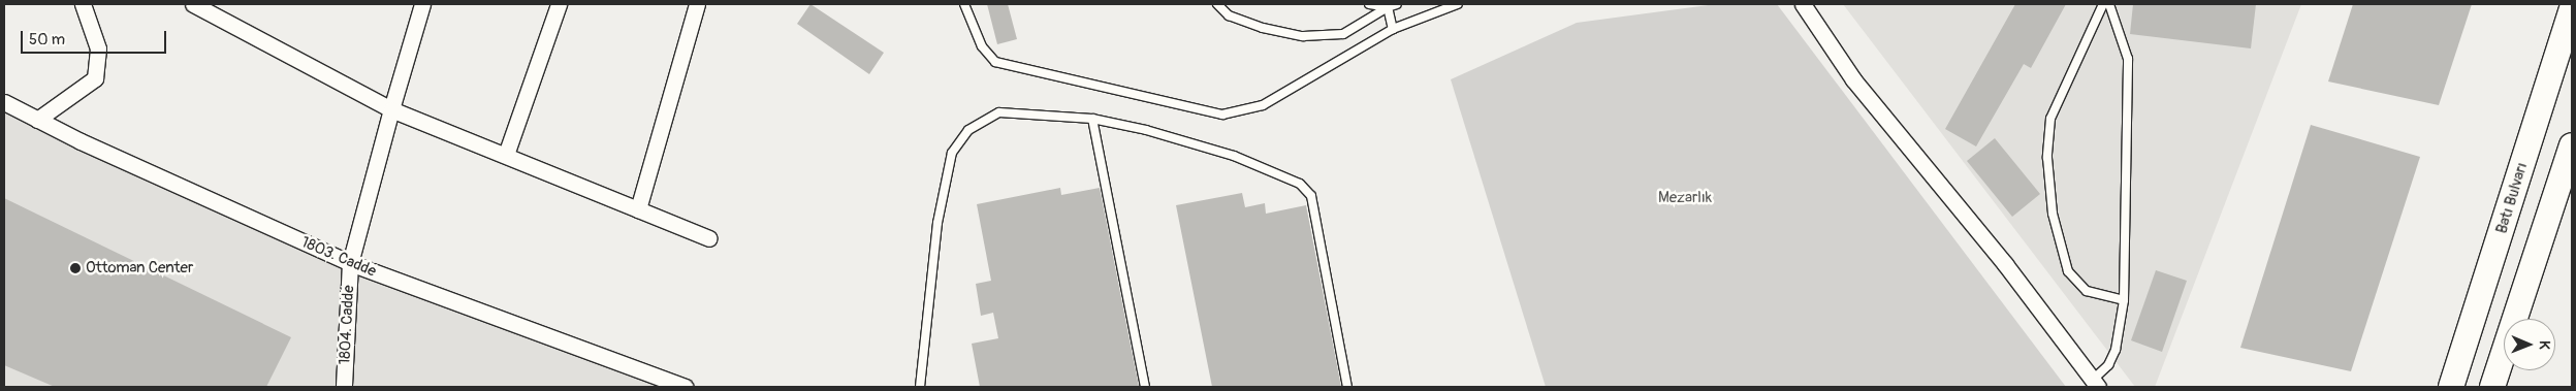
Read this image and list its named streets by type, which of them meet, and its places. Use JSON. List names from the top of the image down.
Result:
{
  "streets": {
    "main road": ["Batı Bulvarı"],
    "street": ["1803. Cadde", "1804. Cadde"]
  },
  "crossings": [
    ["1803. Cadde", "1804. Cadde"]
  ],
  "parks": ["Mezarlık"],
  "places": ["Ottoman Center"],
  "scale_bar": "50 m",
  "north": "right"
}
